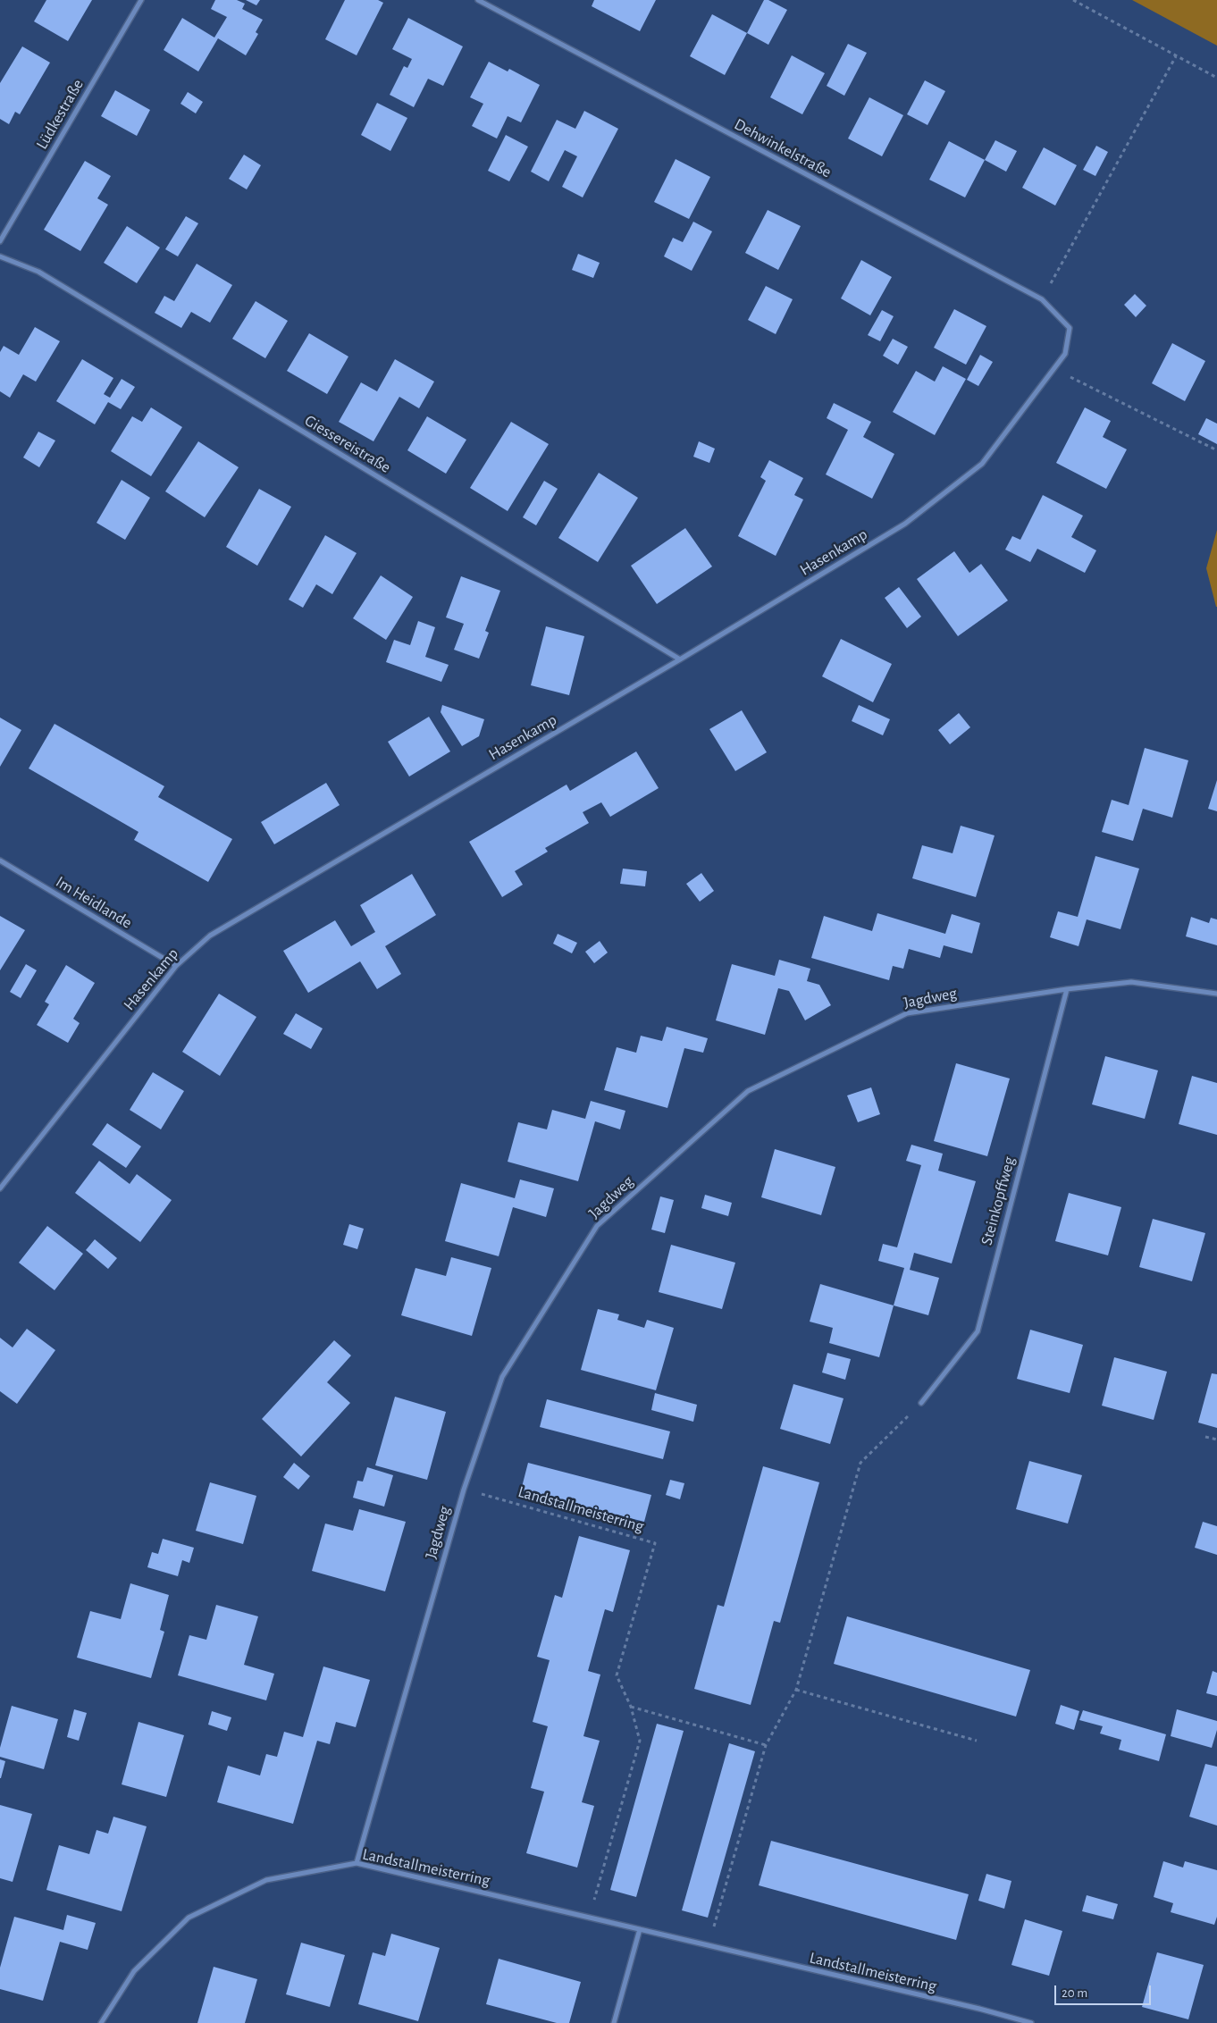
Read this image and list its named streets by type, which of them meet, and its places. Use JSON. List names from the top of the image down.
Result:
{
  "streets": {
    "street": [
      "Lüdkestraße",
      "Dehwinkelstraße",
      "Giessereistraße",
      "Hasenkamp",
      "Im Heidlande",
      "Jagdweg",
      "Steinkopffweg",
      "Landstallmeisterring"
    ]
  },
  "crossings": [
    ["Dehwinkelstraße", "Hasenkamp"],
    ["Giessereistraße", "Hasenkamp"],
    ["Hasenkamp", "Im Heidlande"],
    ["Jagdweg", "Steinkopffweg"],
    ["Jagdweg", "Landstallmeisterring"]
  ],
  "scale_bar": "20 m"
}
